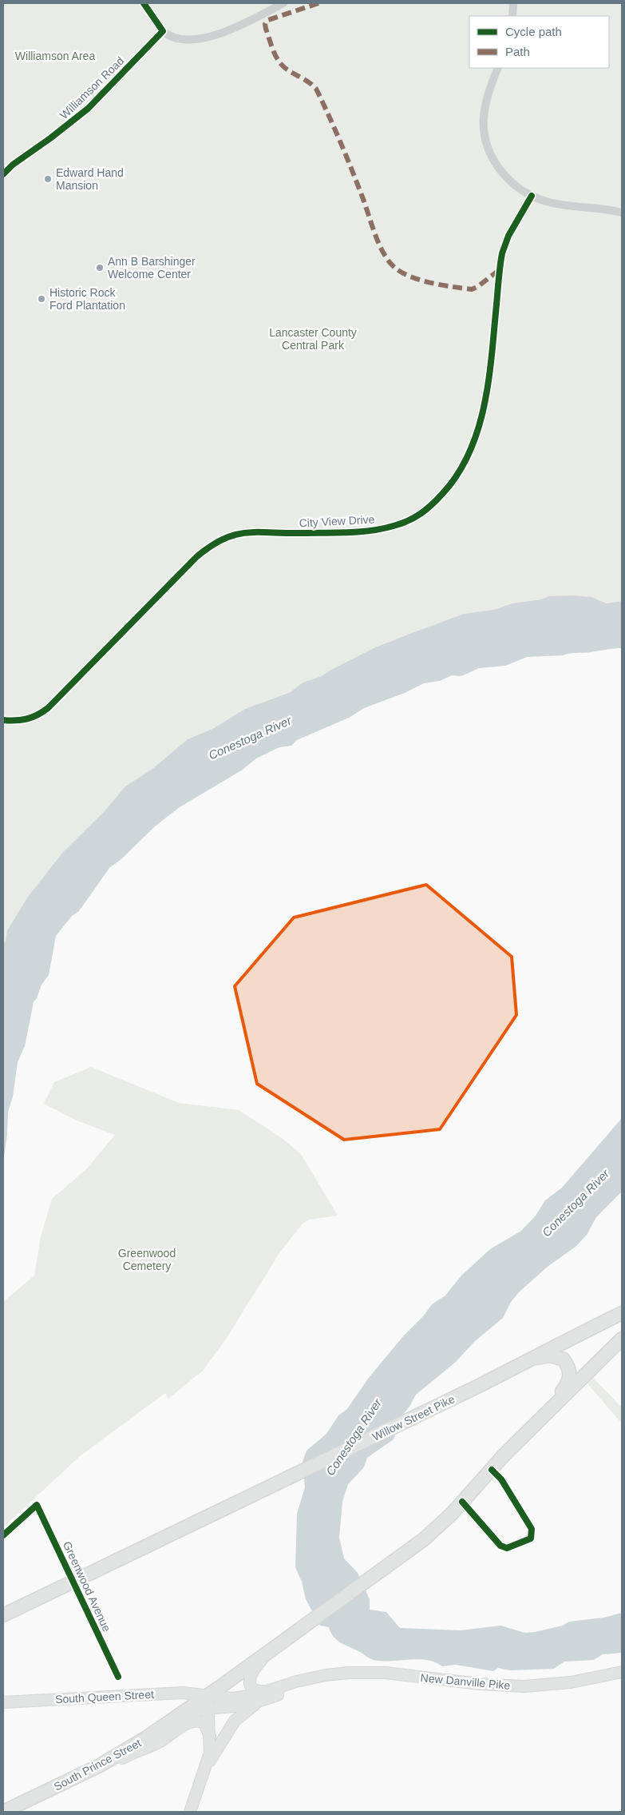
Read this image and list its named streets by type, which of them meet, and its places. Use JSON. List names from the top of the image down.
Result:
{
  "streets": {
    "highway": ["Willow Street Pike", "South Prince Street"],
    "main road": ["New Danville Pike", "South Queen Street"],
    "street": ["Williamson Road", "City View Drive", "Greenwood Avenue"]
  },
  "crossings": [
    ["Willow Street Pike", "Greenwood Avenue"],
    ["New Danville Pike", "South Queen Street"],
    ["New Danville Pike", "South Prince Street"],
    ["South Queen Street", "South Prince Street"]
  ],
  "water": ["Conestoga River"],
  "parks": ["Williamson Area", "Lancaster County Central Park", "Greenwood Cemetery"],
  "places": ["Edward Hand Mansion", "Ann B Barshinger Welcome Center", "Historic Rock Ford Plantation"],
  "legend": ["Cycle path", "Path"]
}
